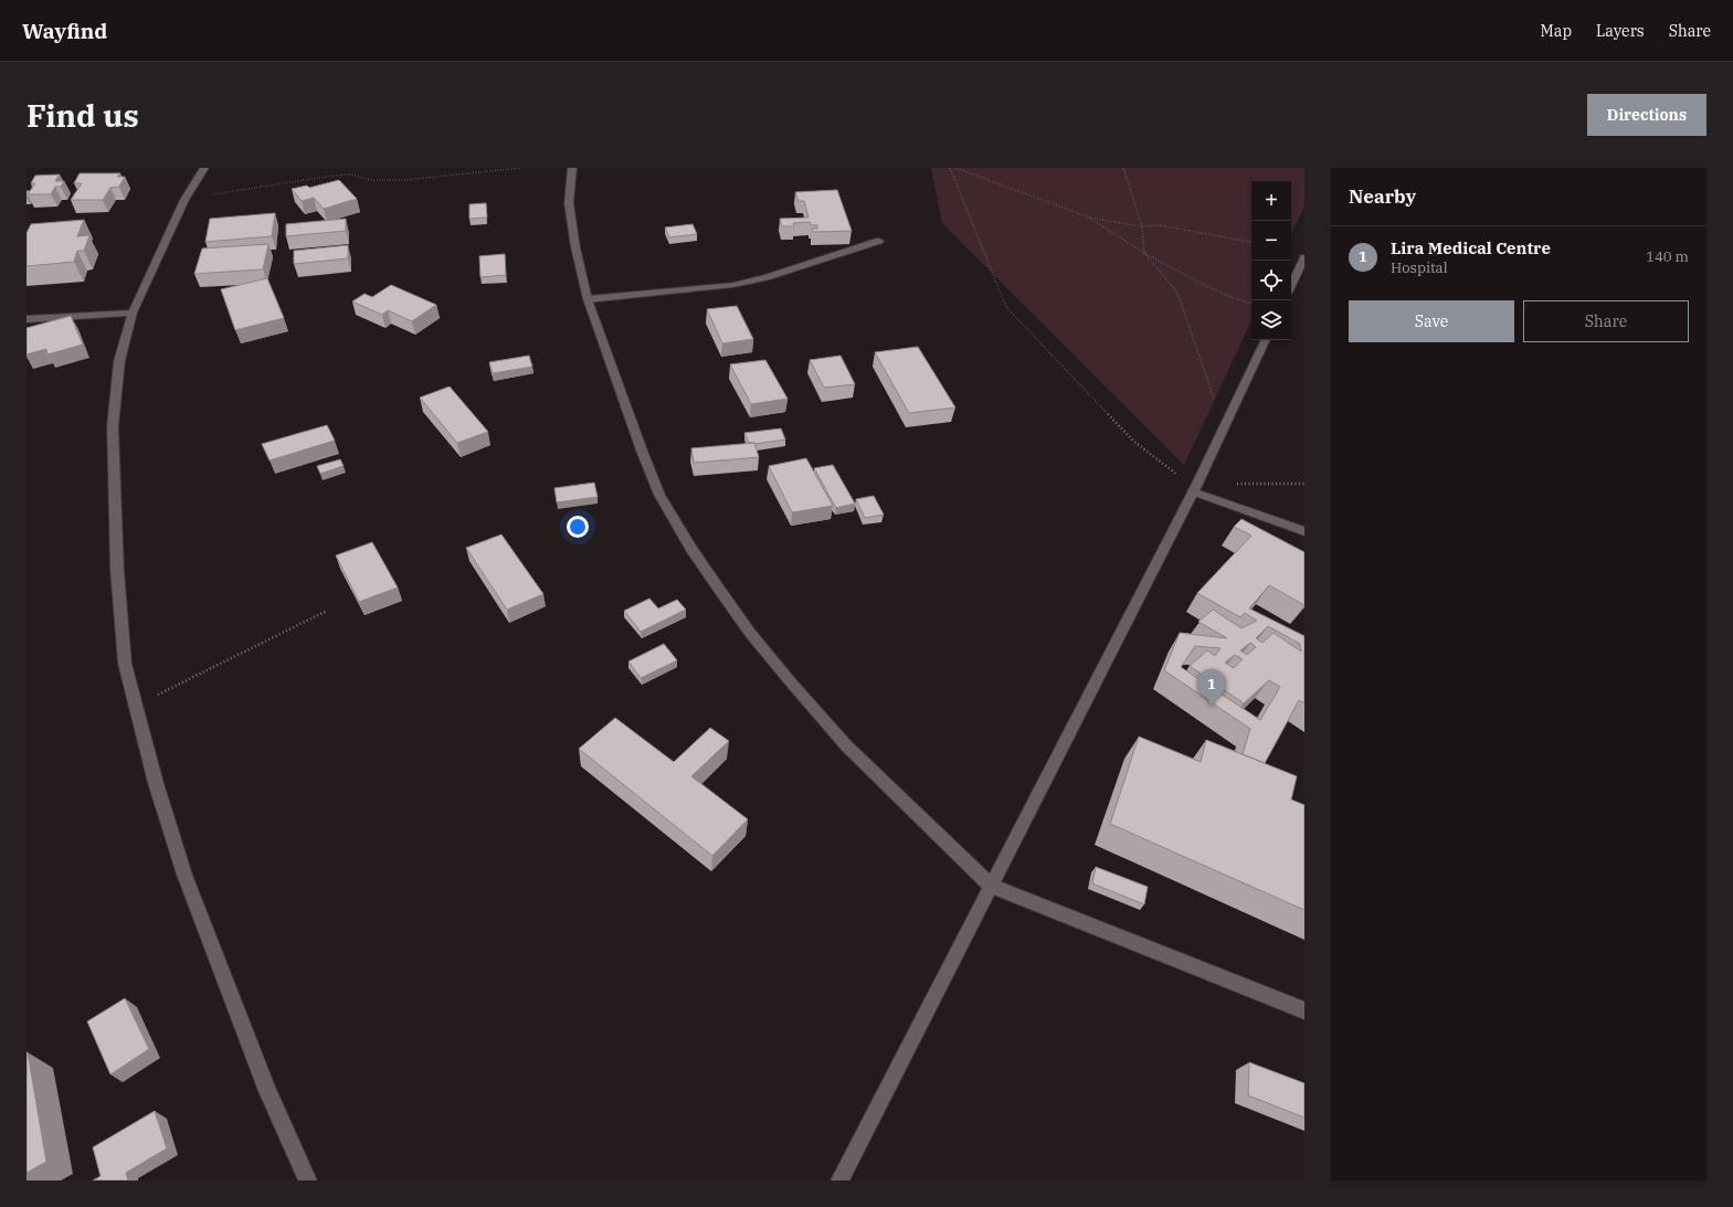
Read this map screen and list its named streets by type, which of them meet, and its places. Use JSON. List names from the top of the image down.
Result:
{
  "page": {
    "header": "Wayfind",
    "nav": ["Map", "Layers", "Share"],
    "buttons": [
      "Directions",
      ["Save", "Share"]
    ],
    "title": "Find us",
    "heading": "Nearby",
    "map_buttons": ["+", "−"],
    "list": [
      {
        "mark": "1",
        "name": "Lira Medical Centre",
        "note": "Hospital",
        "value": "140 m"
      }
    ],
    "pins": "1"
  }
}
